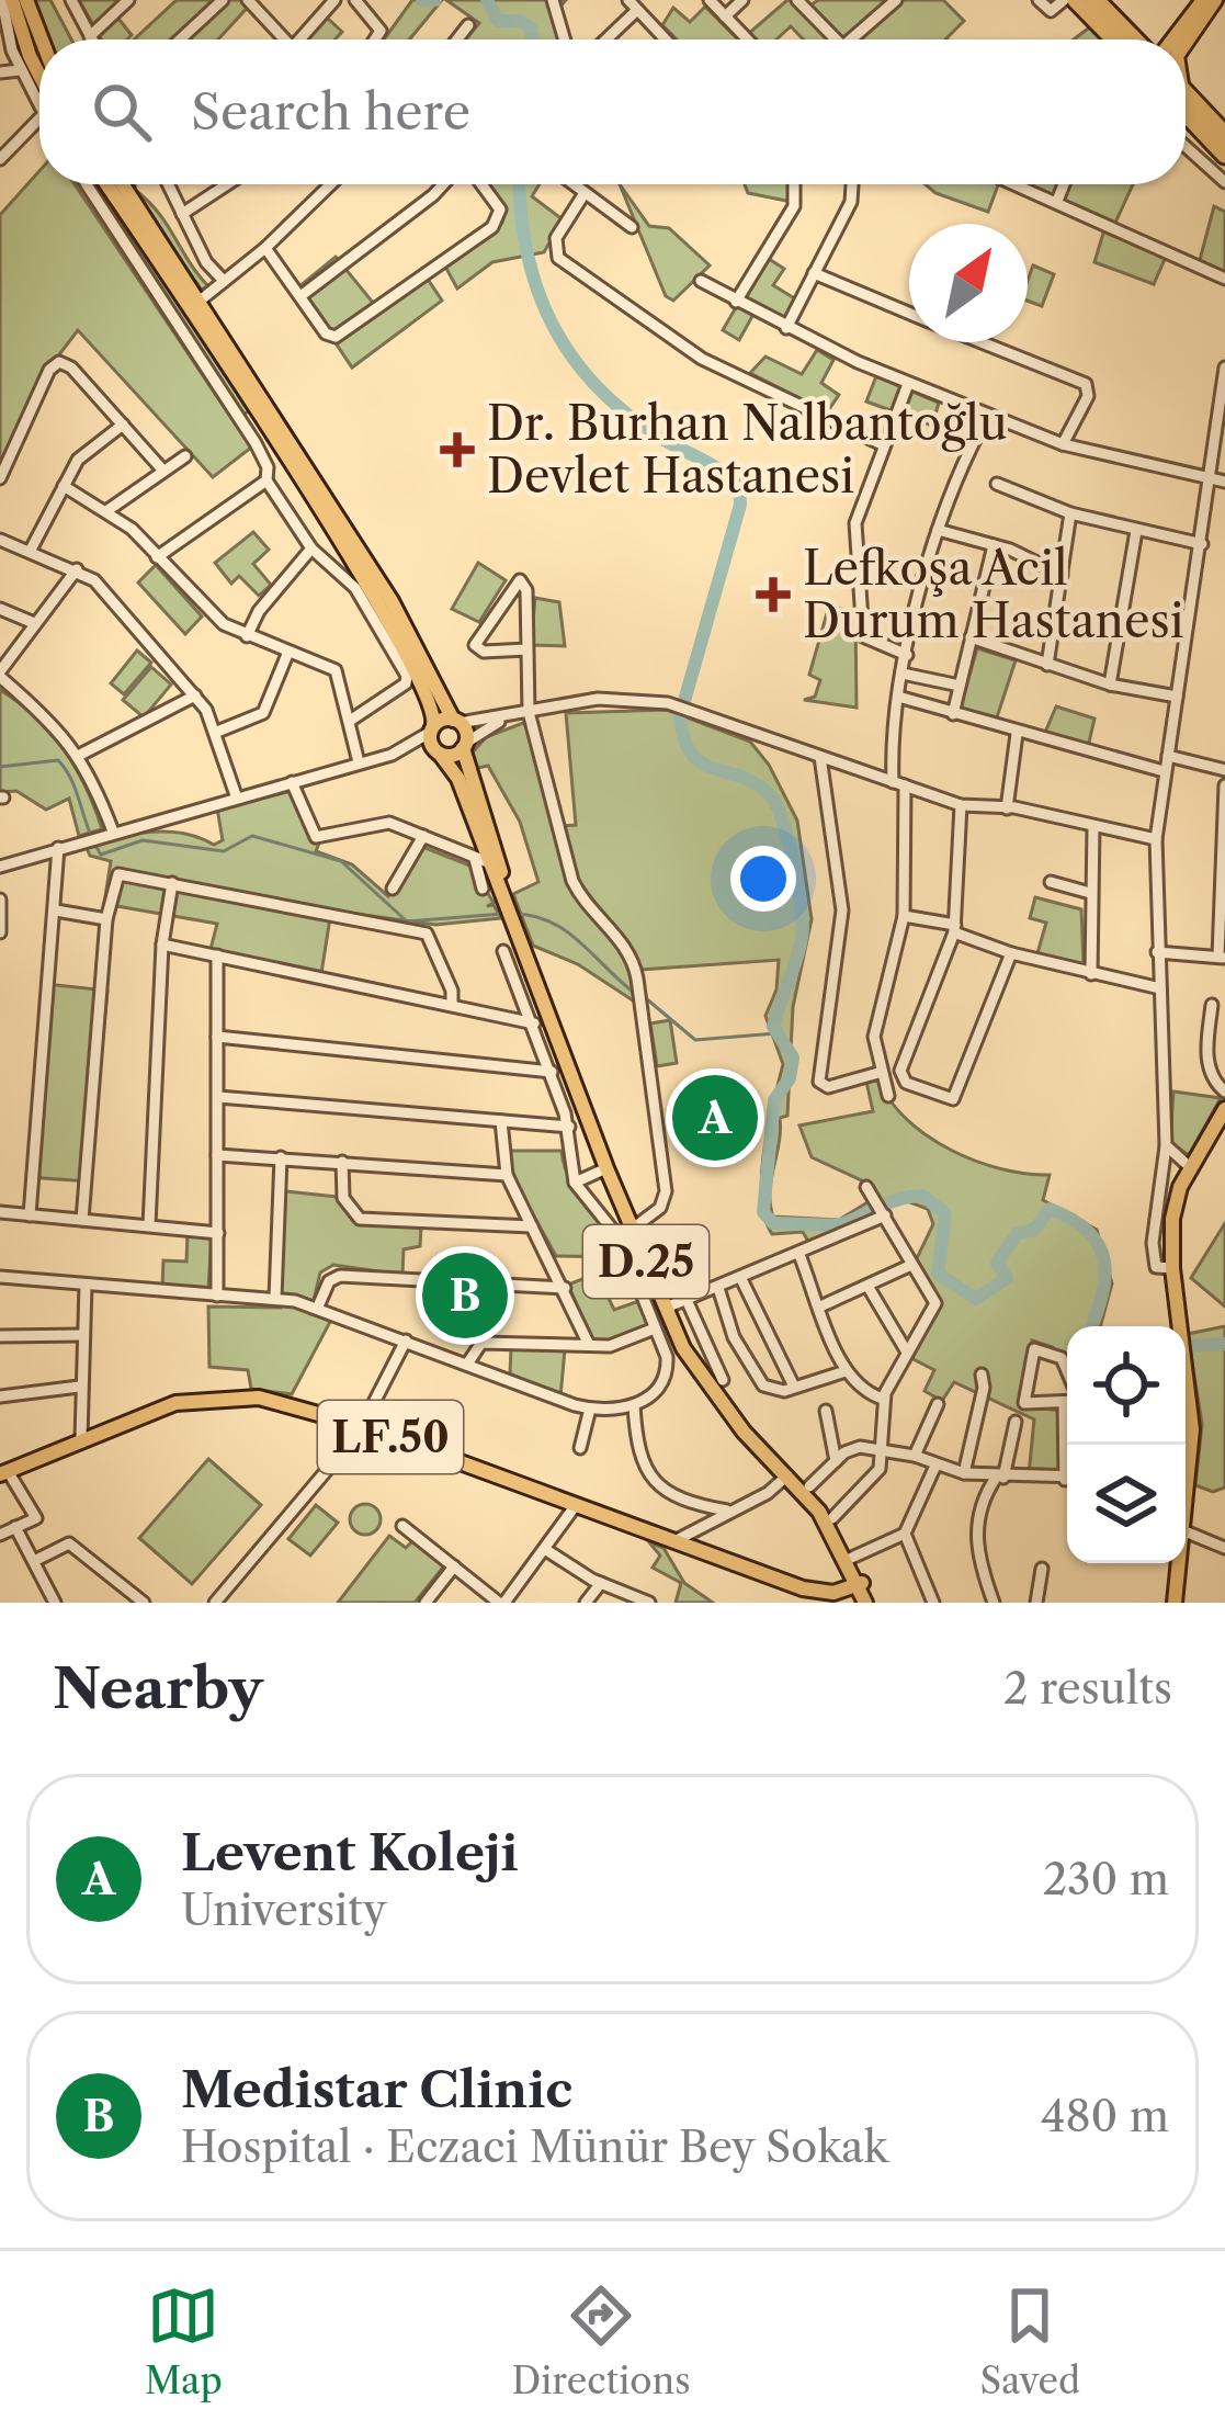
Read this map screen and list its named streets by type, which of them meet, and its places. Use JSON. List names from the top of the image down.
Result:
{
  "streets": {
    "main road": ["D.25", "LF.50"]
  },
  "crossings": [
    ["D.25", "LF.50"]
  ],
  "places": {
    "health": ["Dr. Burhan Nalbantoğlu Devlet Hastanesi", "Lefkoşa Acil Durum Hastanesi"]
  },
  "north": "top right",
  "page": {
    "search": "Search here",
    "pins": ["A", "B"],
    "heading": ["Nearby", "2 results"],
    "list": [
      {
        "mark": "A",
        "name": "Levent Koleji",
        "note": "University",
        "value": "230 m"
      },
      {
        "mark": "B",
        "name": "Medistar Clinic",
        "note": "Hospital · Eczaci Münür Bey Sokak",
        "value": "480 m"
      }
    ],
    "nav": ["Map", "Directions", "Saved"]
  }
}
